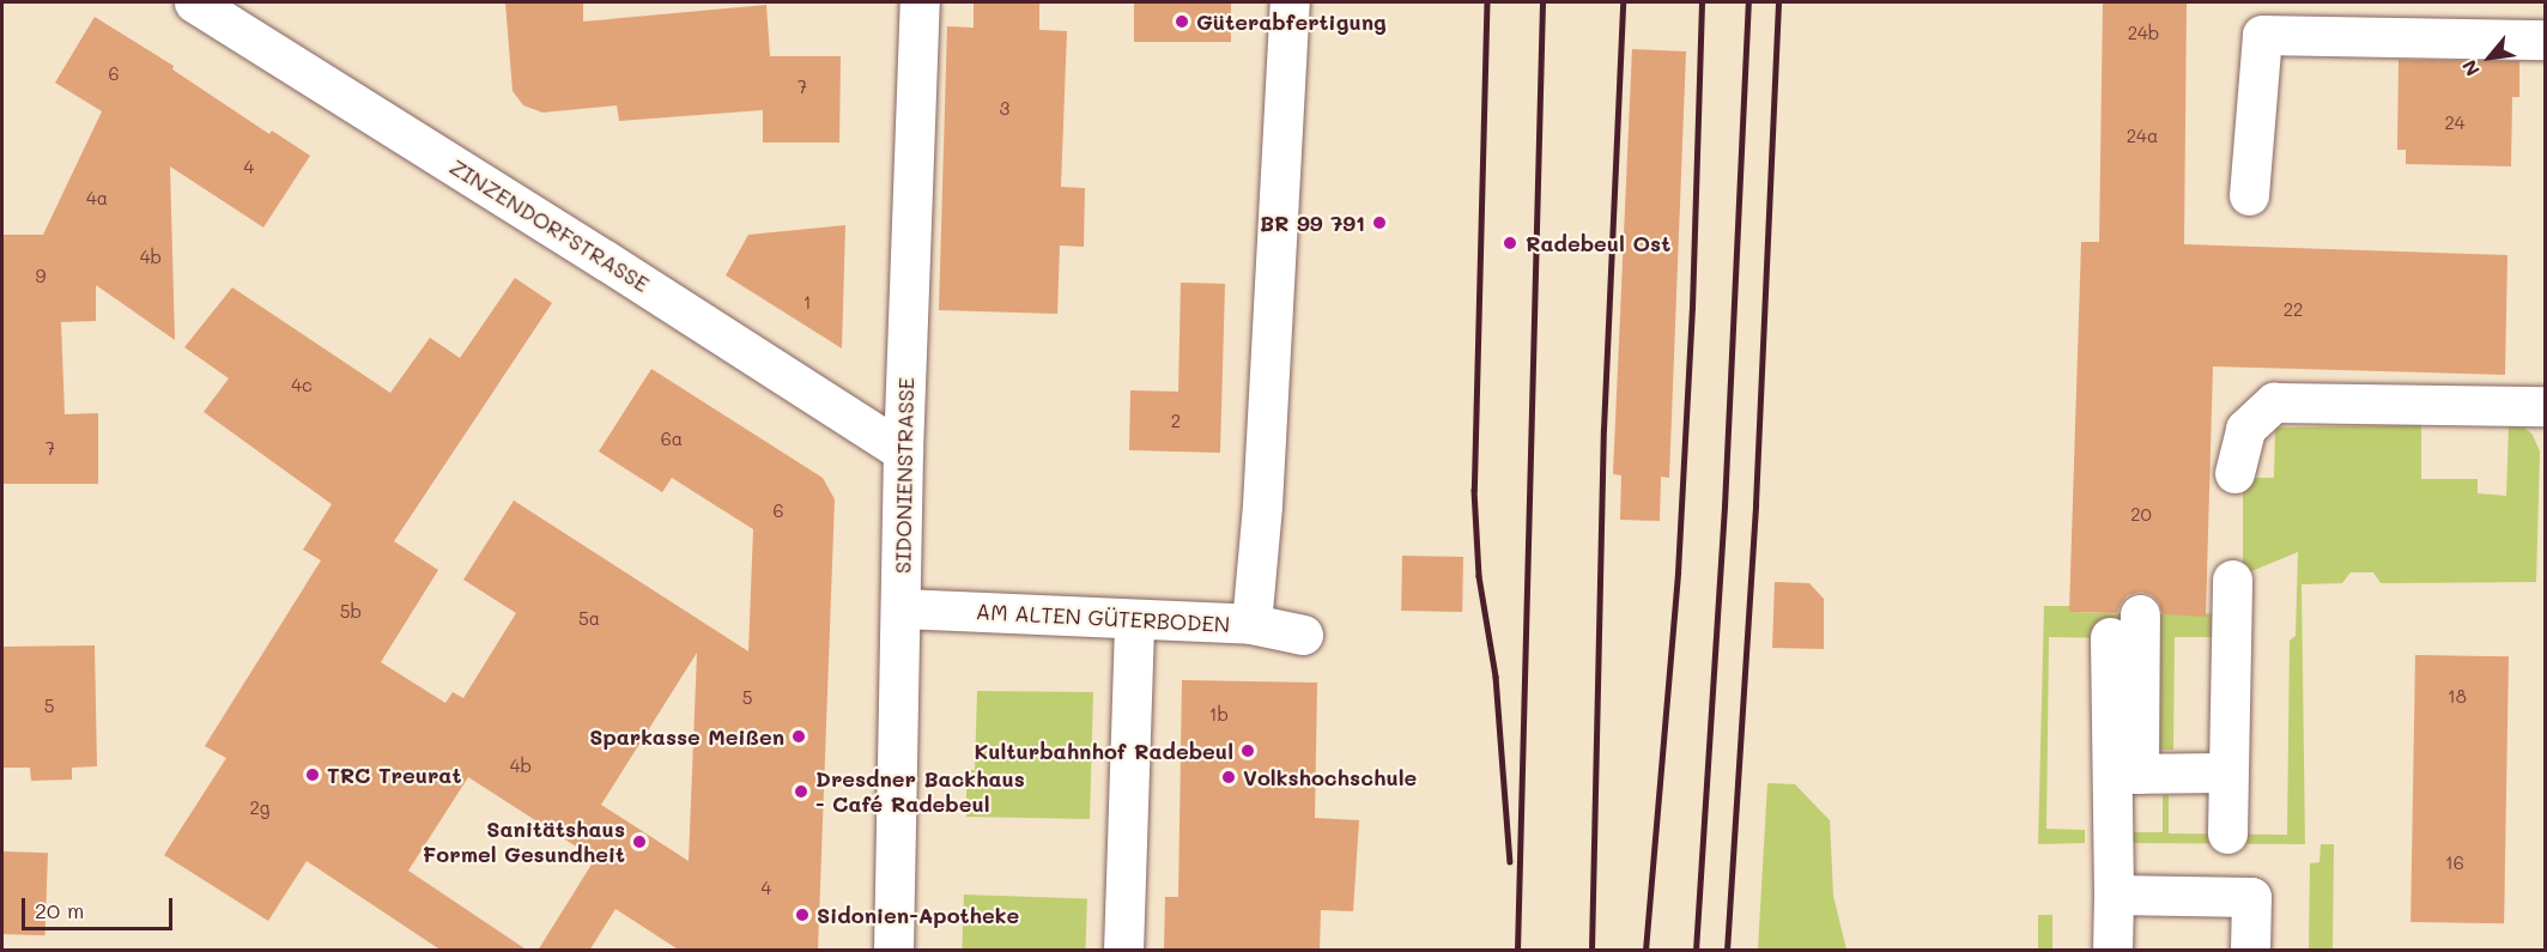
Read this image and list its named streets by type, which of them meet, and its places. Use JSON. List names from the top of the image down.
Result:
{
  "streets": {
    "street": ["ZINZENDORFSTRASSE", "SIDONIENSTRASSE", "AM ALTEN GÜTERBODEN"]
  },
  "crossings": [
    ["ZINZENDORFSTRASSE", "SIDONIENSTRASSE"],
    ["SIDONIENSTRASSE", "AM ALTEN GÜTERBODEN"]
  ],
  "places": [
    "Güterabfertigung",
    "BR 99 791",
    "Radebeul Ost",
    "Sparkasse Meißen",
    "Kulturbahnhof Radebeul",
    "TRC Treurat",
    "Volkshochschule",
    "Dresdner Backhaus - Café Radebeul",
    "Sanitätshaus Formel Gesundheit",
    "Sidonien-Apotheke"
  ],
  "house_numbers": [
    "24b",
    "6",
    "7",
    "3",
    "24",
    "24a",
    "4",
    "4a",
    "4b",
    "9",
    "1",
    "22",
    "4c",
    "2",
    "6a",
    "7",
    "6",
    "20",
    "5b",
    "5a",
    "18",
    "5",
    "5",
    "1b",
    "4b",
    "2g",
    "16",
    "4"
  ],
  "scale_bar": "20 m",
  "north": "bottom left"
}
